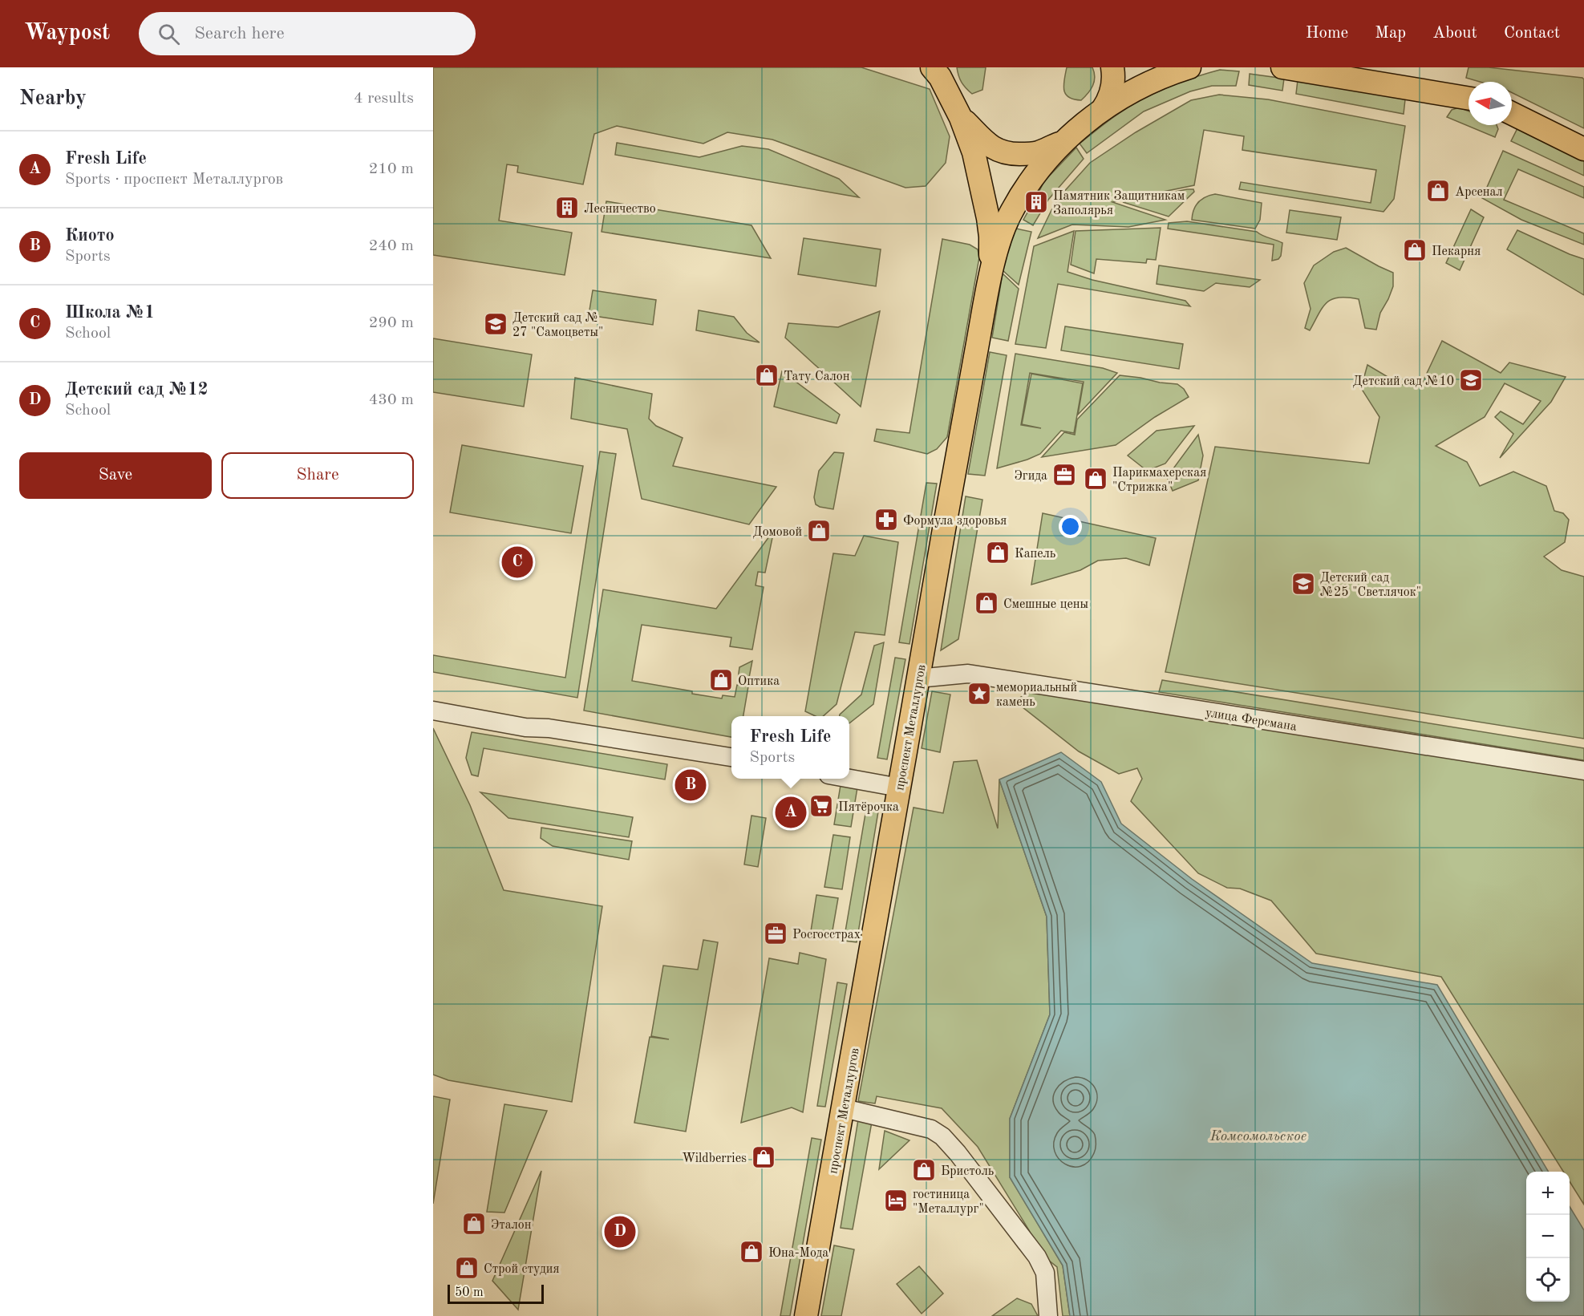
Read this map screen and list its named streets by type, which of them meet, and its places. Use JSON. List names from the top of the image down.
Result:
{
  "streets": {
    "main road": ["проспект Металлургов"],
    "street": ["улица Ферсмана"]
  },
  "crossings": [
    ["улица Ферсмана", "проспект Металлургов"]
  ],
  "water": ["Комсомольское"],
  "places": {
    "shop": [
      "Арсенал",
      "Пекарня",
      "Тату Салон",
      "Парикмахерская \"Стрижка\"",
      "Домовой",
      "Капель",
      "Смешные цены",
      "Оптика",
      "Wildberries",
      "Бристоль",
      "Эталон",
      "Юна-Мода",
      "Строй студия"
    ],
    "building": ["Памятник Защитникам Заполярья", "Лесничество"],
    "school or university": ["Детский сад № 27 \"Самоцветы\"", "Детский сад №10", "Детский сад №25 \"Светлячок\""],
    "office": ["Эгида", "Росгосстрах"],
    "pharmacy": ["Формула здоровья"],
    "place": ["мемориальный камень"],
    "supermarket": ["Пятёрочка"],
    "hotel": ["гостиница \"Металлург\""]
  },
  "scale_bar": "50 m",
  "north": "left",
  "page": {
    "header": "Waypost",
    "search": "Search here",
    "nav": [
      "Home",
      "Map",
      "About",
      "Contact"
    ],
    "heading": ["Nearby", "4 results"],
    "list": [
      {
        "mark": "A",
        "name": "Fresh Life",
        "note": "Sports · проспект Металлургов",
        "value": "210 m"
      },
      {
        "mark": "B",
        "name": "Киото",
        "note": "Sports",
        "value": "240 m"
      },
      {
        "mark": "C",
        "name": "Школа №1",
        "note": "School",
        "value": "290 m"
      },
      {
        "mark": "D",
        "name": "Детский сад №12",
        "note": "School",
        "value": "430 m"
      }
    ],
    "buttons": ["Save", "Share"],
    "pins": [
      "C",
      "B",
      "A",
      "D"
    ],
    "popup": ["Fresh Life", "Sports"],
    "map_buttons": ["+", "−"],
    "scale": "50 m"
  }
}
